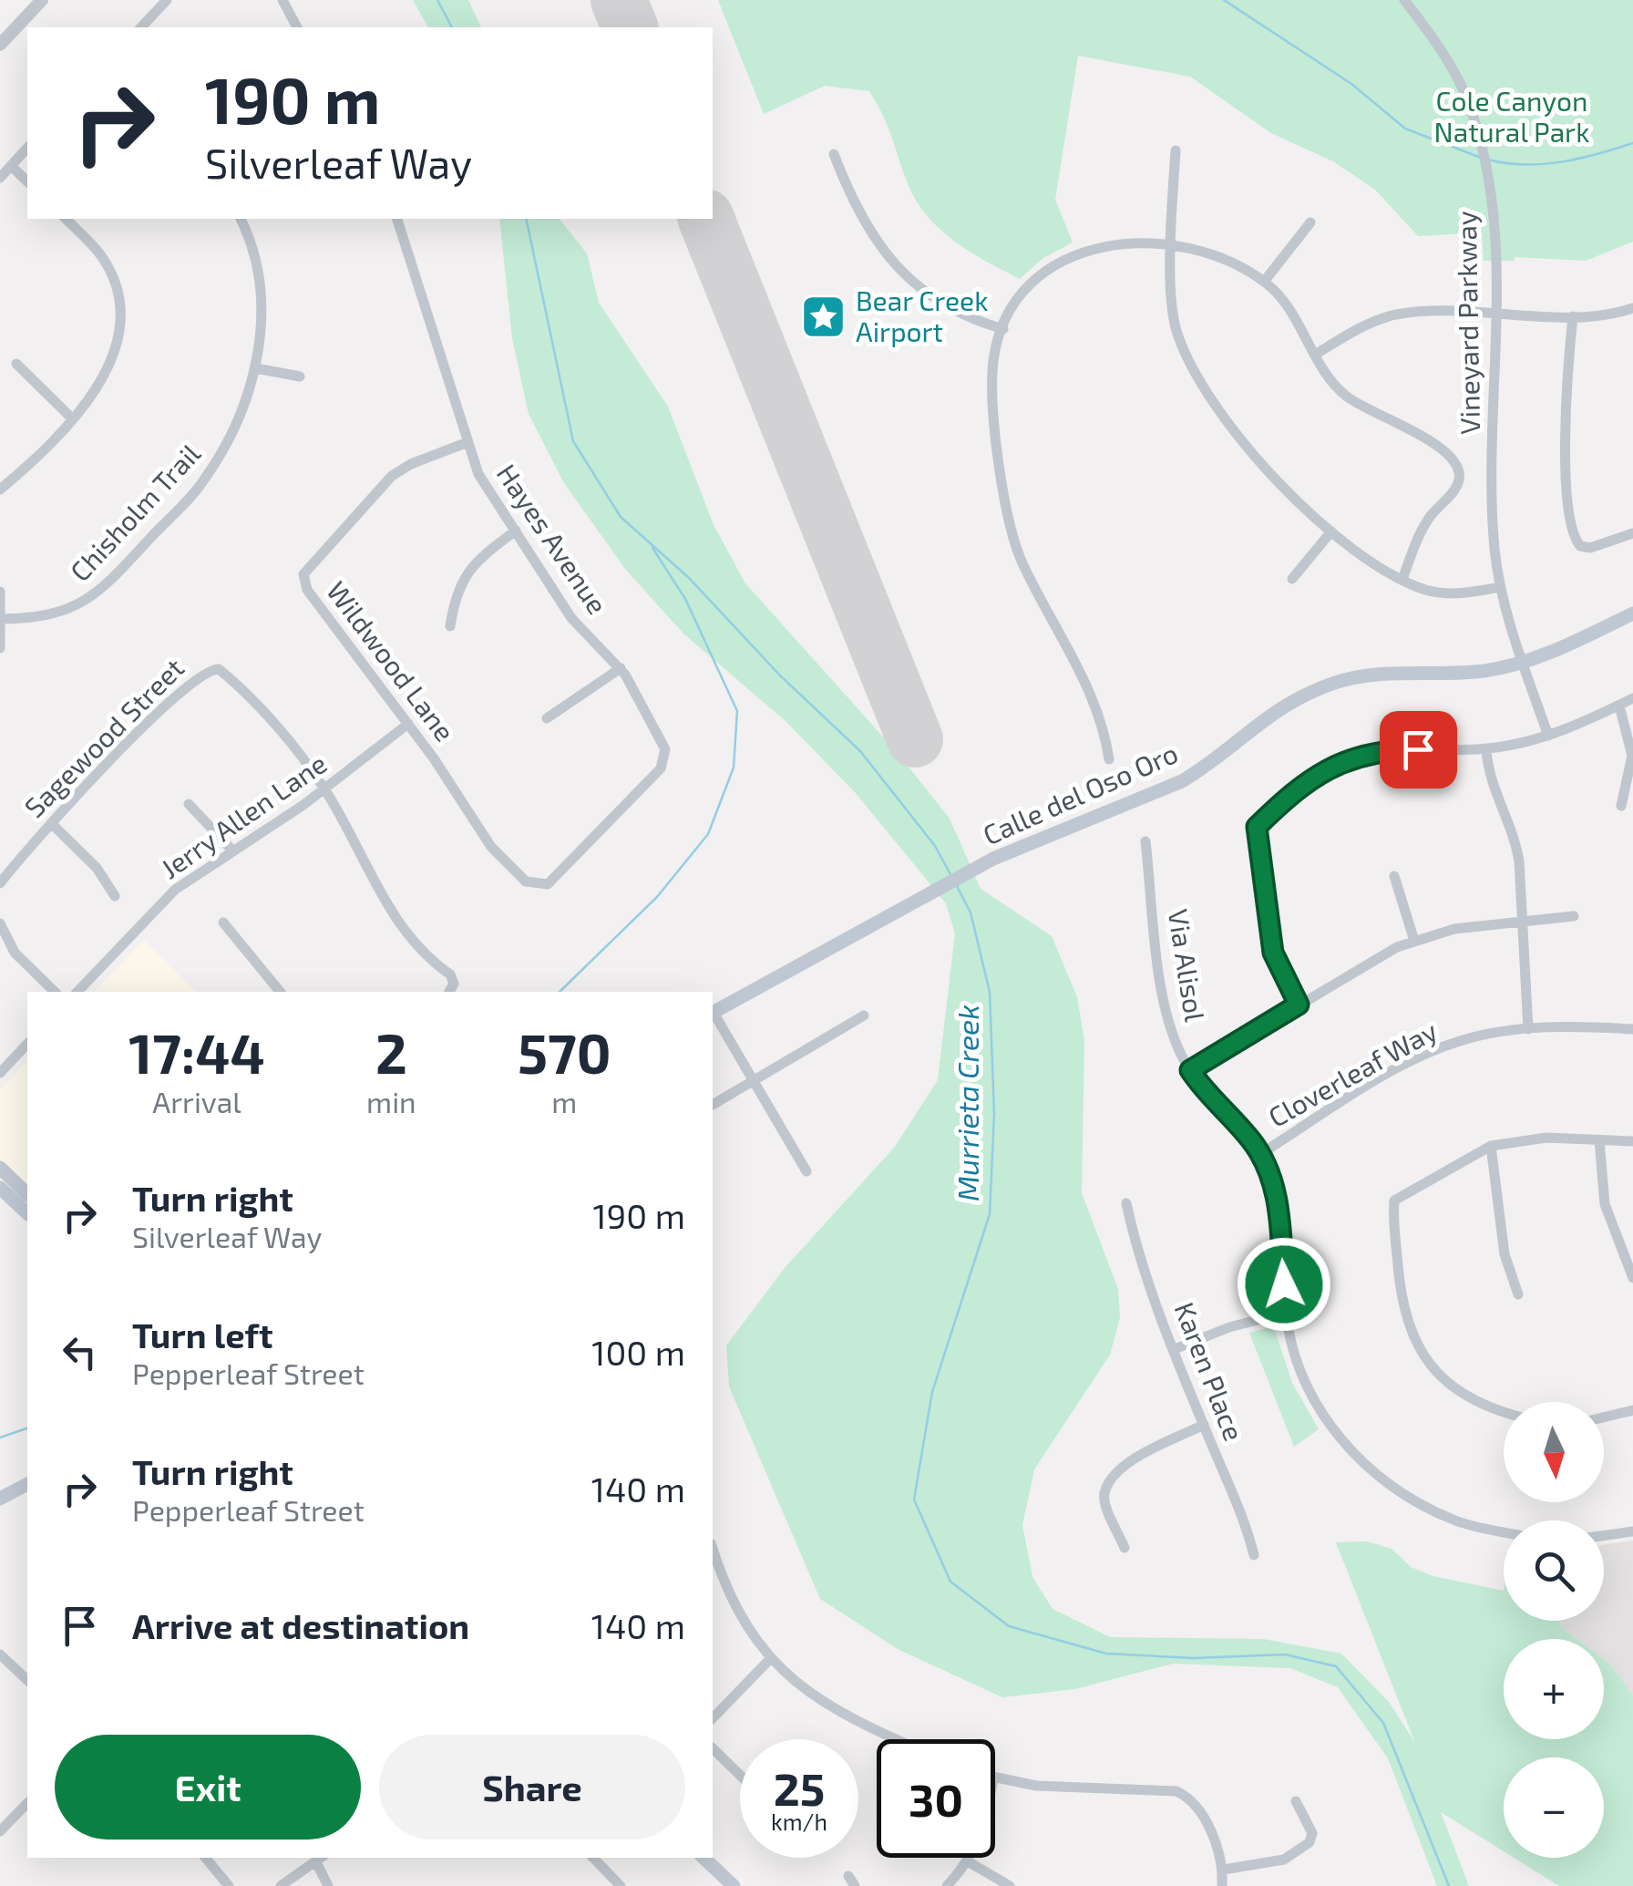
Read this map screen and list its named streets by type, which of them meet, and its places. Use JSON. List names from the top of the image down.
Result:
{
  "streets": {
    "main road": ["Calle del Oso Oro"],
    "street": [
      "Vineyard Parkway",
      "Chisholm Trail",
      "Hayes Avenue",
      "Wildwood Lane",
      "Sagewood Street",
      "Jerry Allen Lane",
      "Via Alisol",
      "Cloverleaf Way",
      "Karen Place"
    ]
  },
  "crossings": [
    ["Vineyard Parkway", "Calle del Oso Oro"],
    ["Hayes Avenue", "Wildwood Lane"],
    ["Wildwood Lane", "Jerry Allen Lane"],
    ["Sagewood Street", "Jerry Allen Lane"],
    ["Via Alisol", "Cloverleaf Way"]
  ],
  "water": ["Murrieta Creek"],
  "parks": ["Cole Canyon Natural Park"],
  "places": {
    "place": ["Bear Creek Airport"]
  },
  "north": "bottom",
  "page": {
    "turn": ["190 m", "Silverleaf Way"],
    "eta": [
      "17:44",
      "Arrival",
      "2",
      "min",
      "570",
      "m"
    ],
    "list": [
      {
        "name": "Turn right",
        "note": "Silverleaf Way",
        "value": "190 m"
      },
      {
        "name": "Turn left",
        "note": "Pepperleaf Street",
        "value": "100 m"
      },
      {
        "name": "Turn right",
        "note": "Pepperleaf Street",
        "value": "140 m"
      },
      {
        "name": "Arrive at destination",
        "value": "140 m"
      }
    ],
    "map_buttons": ["+", "−"],
    "buttons": ["Exit", "Share"],
    "speed": "25 km/h",
    "limit": "30"
  }
}
